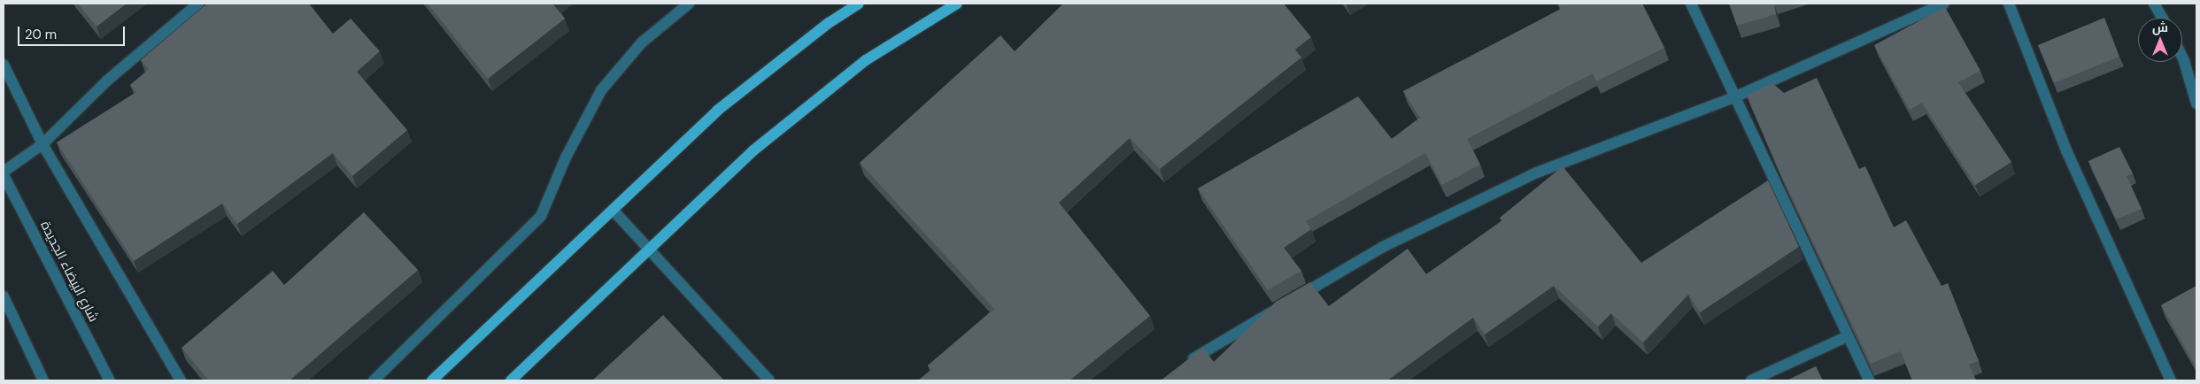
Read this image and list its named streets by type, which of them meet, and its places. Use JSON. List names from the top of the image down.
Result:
{
  "streets": {
    "street": ["شارع البيضاء الجديدة"]
  },
  "scale_bar": "20 m",
  "north": "top"
}
